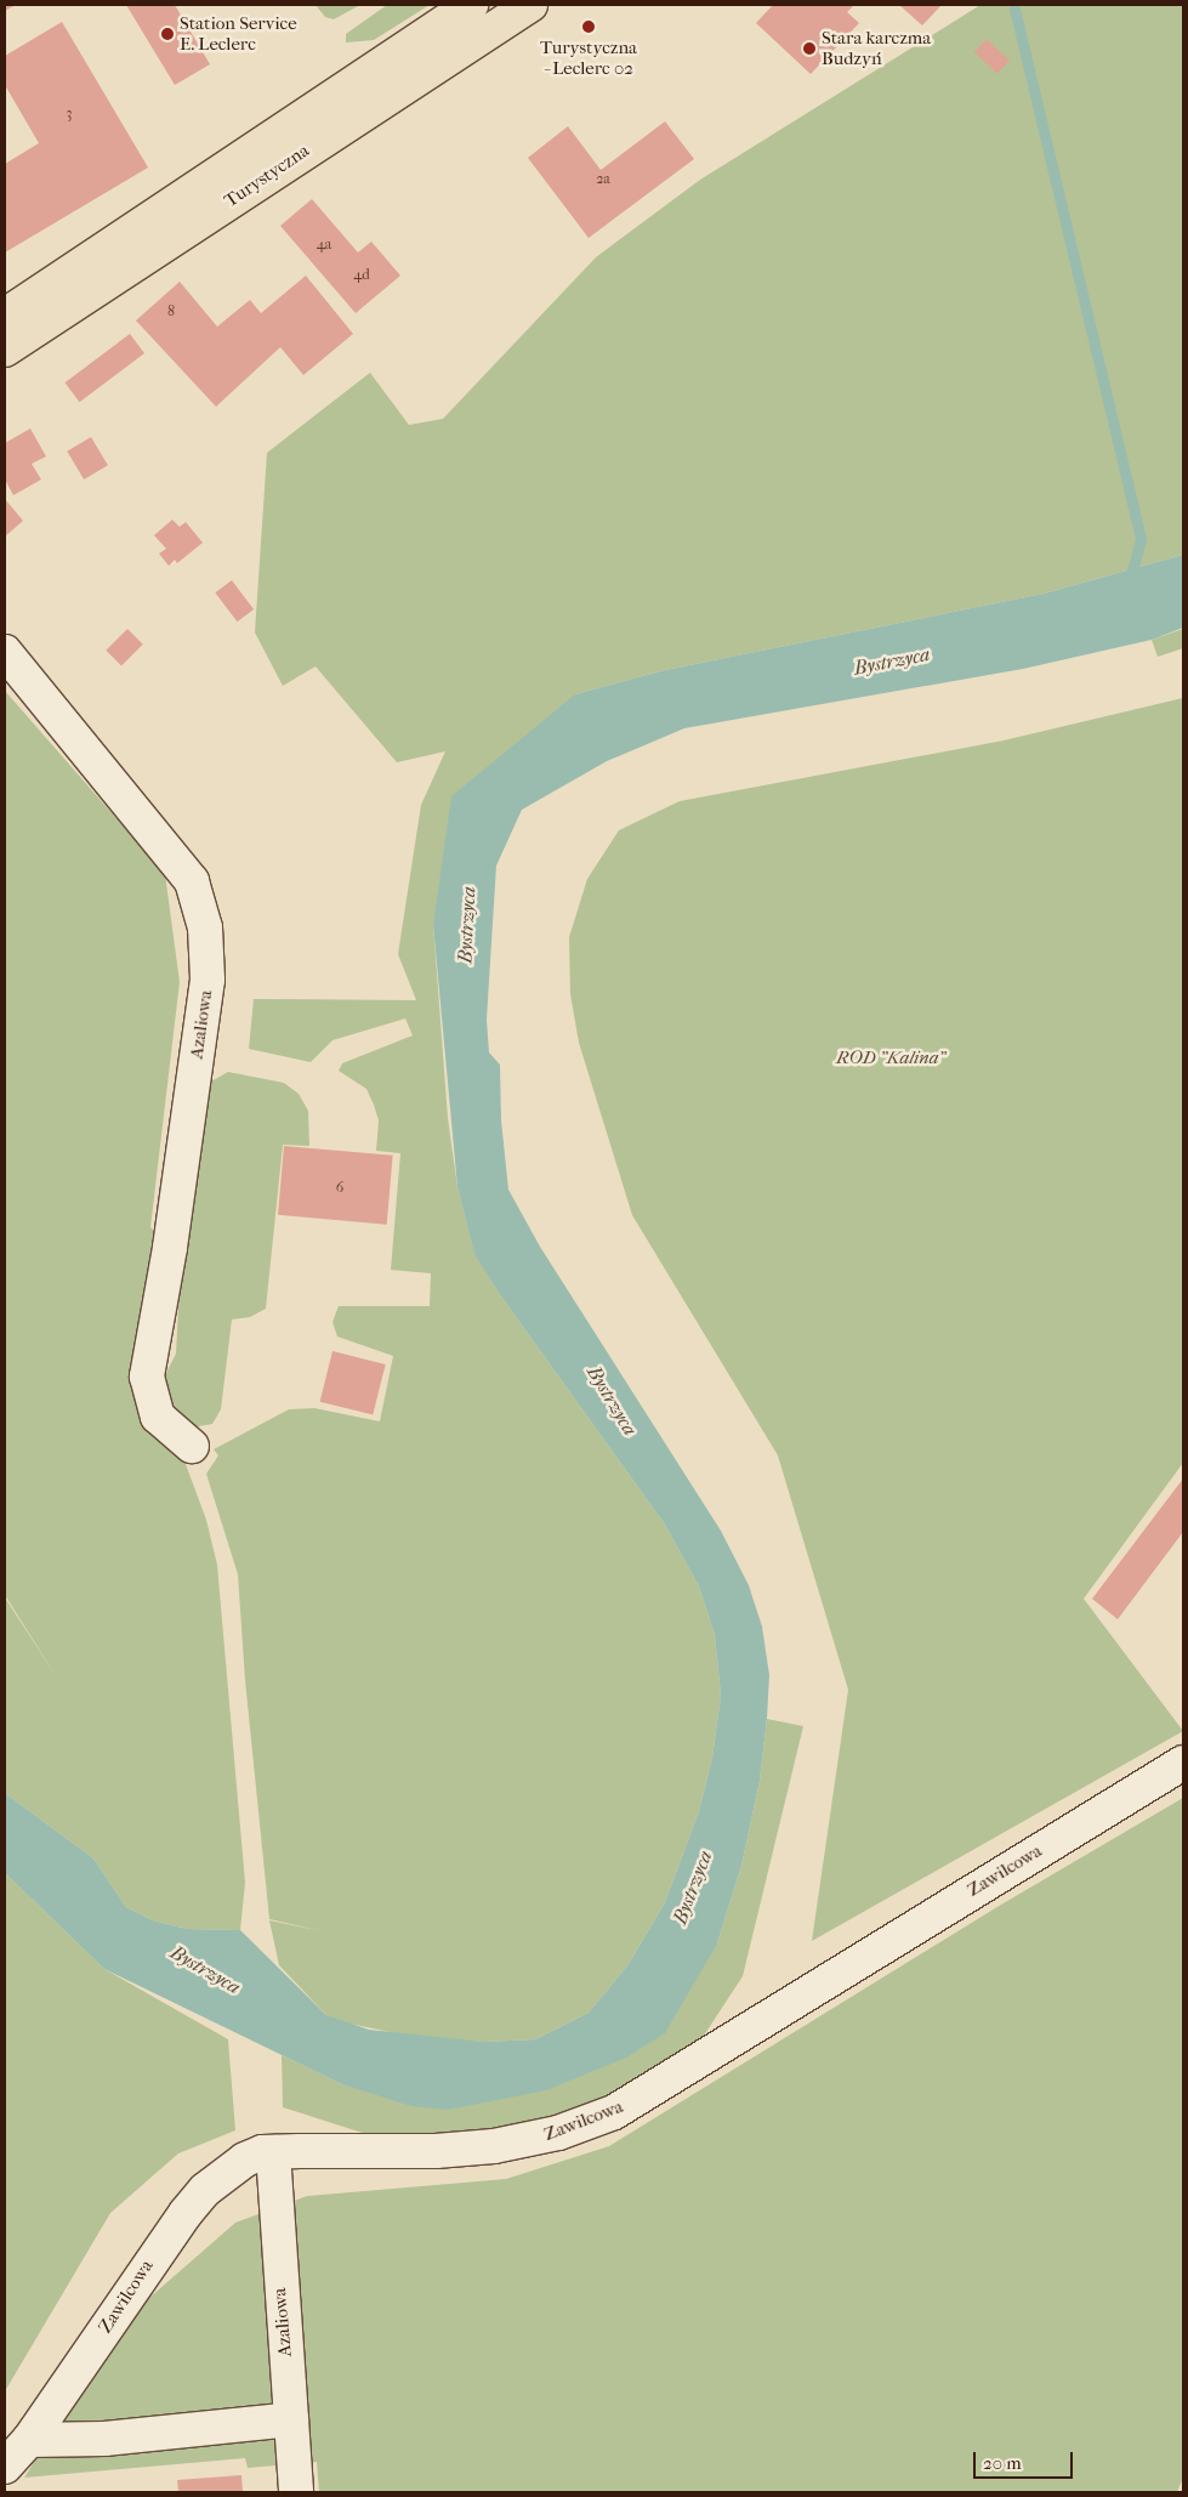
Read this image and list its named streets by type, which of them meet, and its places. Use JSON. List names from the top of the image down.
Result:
{
  "streets": {
    "main road": ["Turystyczna"],
    "street": ["Azaliowa", "Zawilcowa"]
  },
  "crossings": [
    ["Azaliowa", "Zawilcowa"]
  ],
  "water": ["Bystrzyca"],
  "parks": ["ROD \"Kalina\""],
  "places": ["Turystyczna - Leclerc 02", "Station Service E. Leclerc", "Stara karczma Budzyń"],
  "house_numbers": [
    "3",
    "2a",
    "4a",
    "4d",
    "8",
    "6"
  ],
  "scale_bar": "20 m"
}
